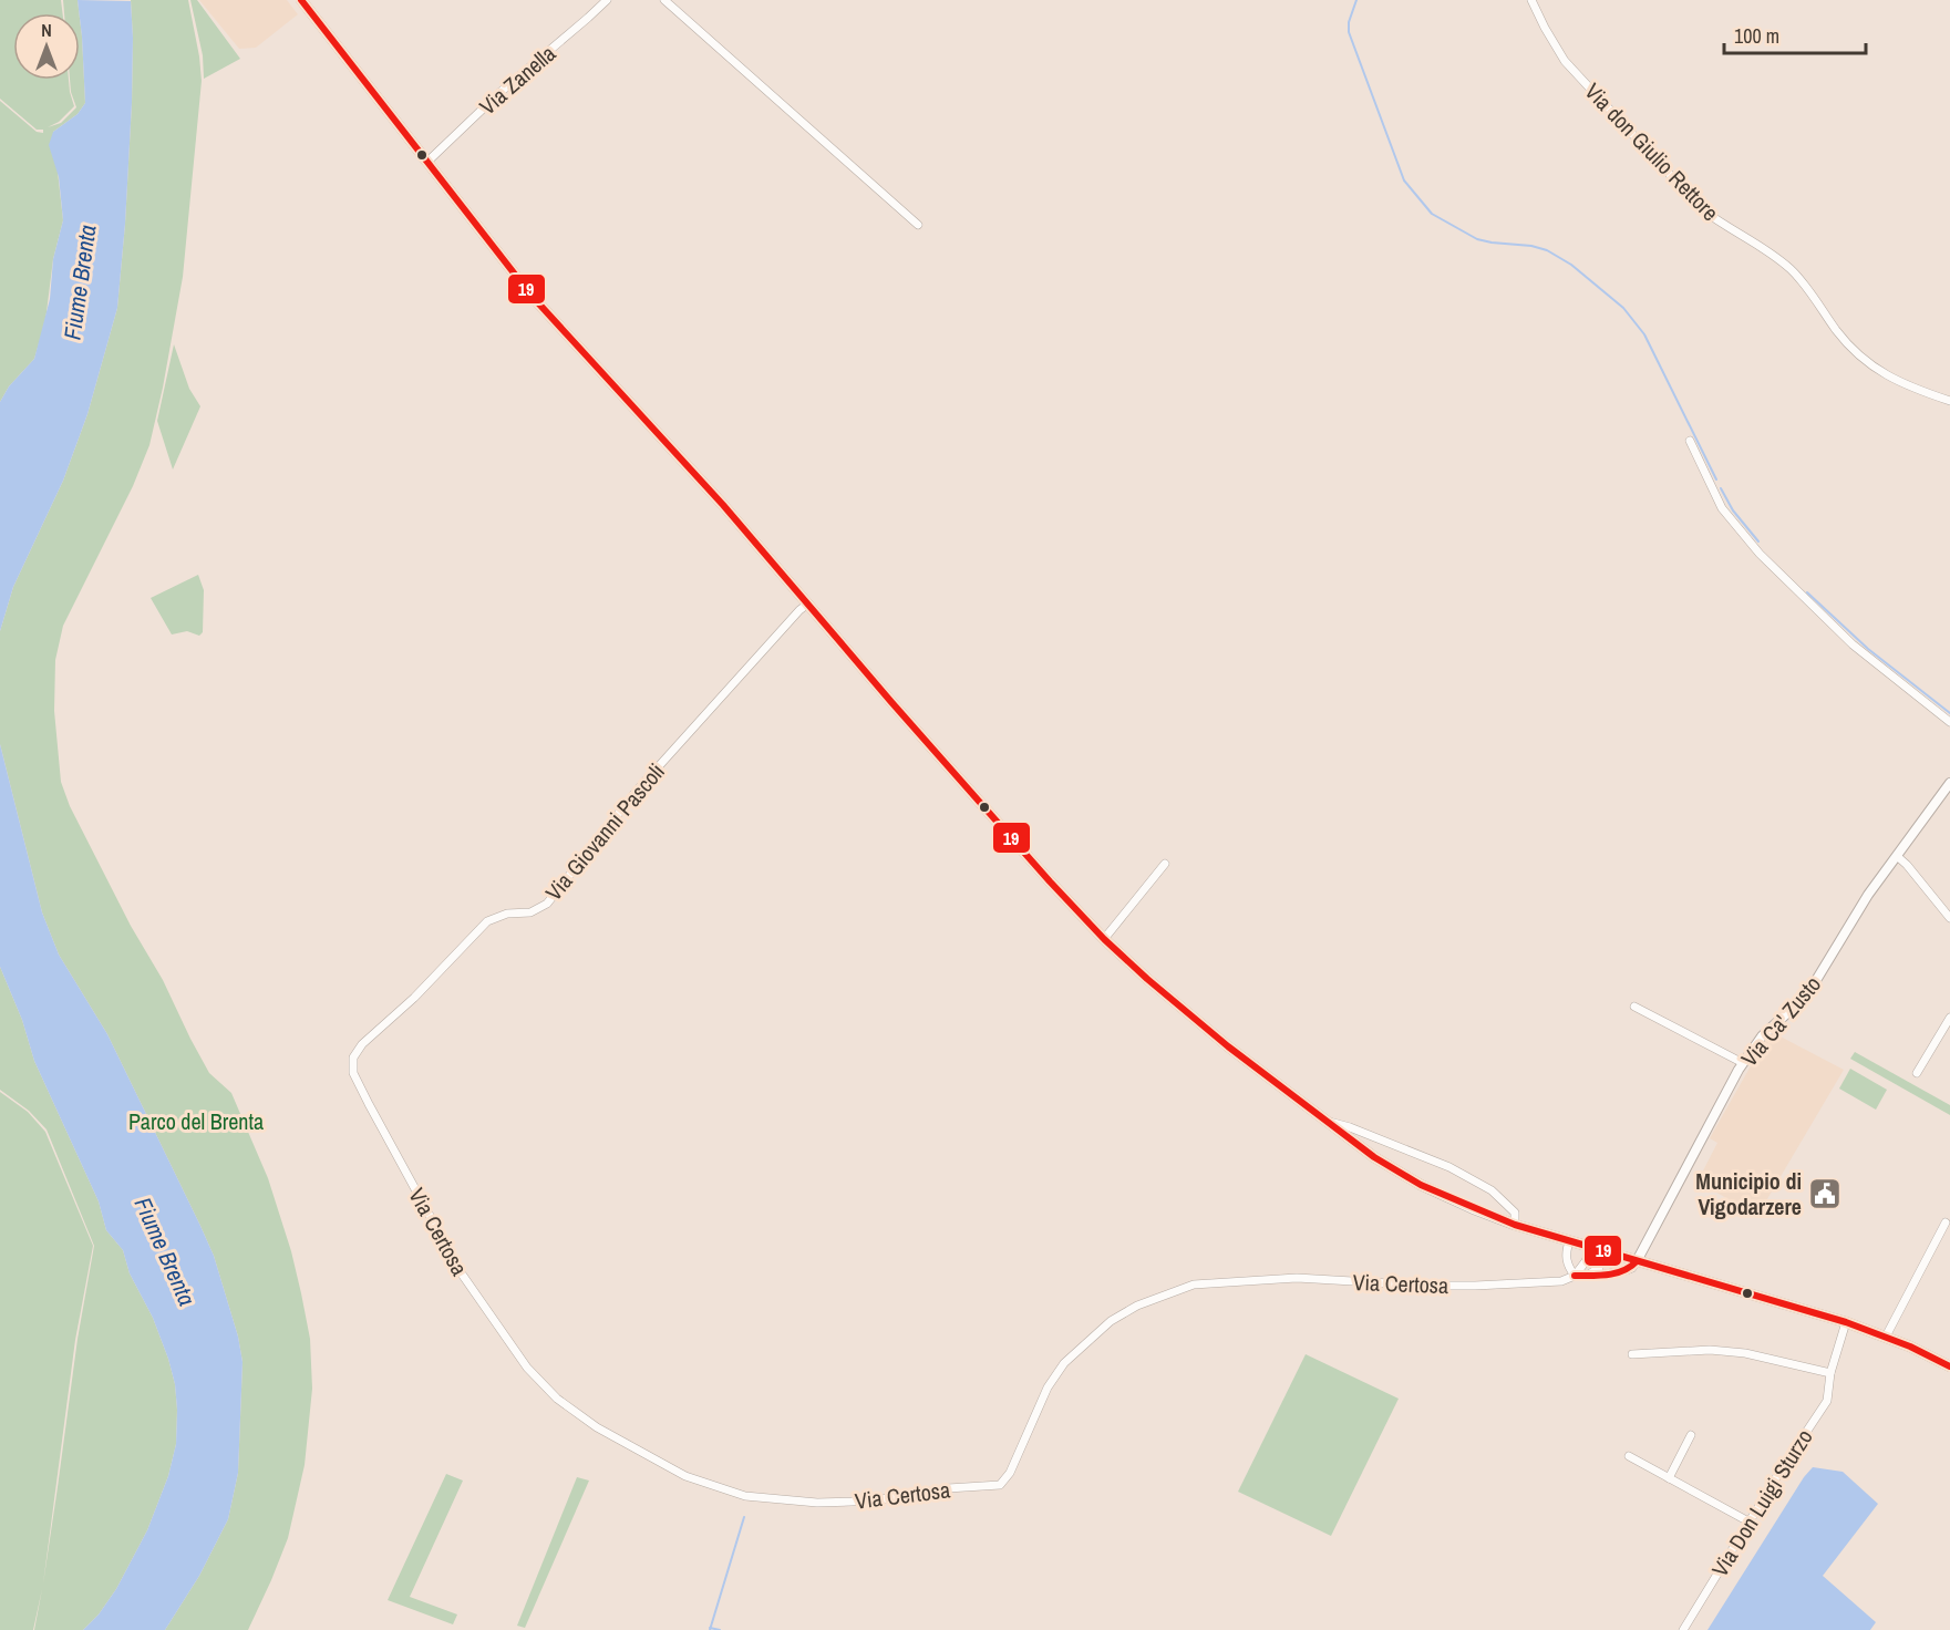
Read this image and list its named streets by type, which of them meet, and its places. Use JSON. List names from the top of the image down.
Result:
{
  "streets": {
    "street": [
      "Via Zanella",
      "Via don Giulio Rettore",
      "Via Giovanni Pascoli",
      "Via Ca' Zusto",
      "Via Certosa",
      "Via Don Luigi Sturzo"
    ]
  },
  "crossings": [
    ["Via Giovanni Pascoli", "Via Certosa"],
    ["Via Ca' Zusto", "Via Certosa"]
  ],
  "water": ["Fiume Brenta"],
  "parks": ["Parco del Brenta"],
  "places": {
    "public building": ["Municipio di Vigodarzere"]
  },
  "lines": ["transit line 19"],
  "scale_bar": "100 m",
  "north": "top"
}
